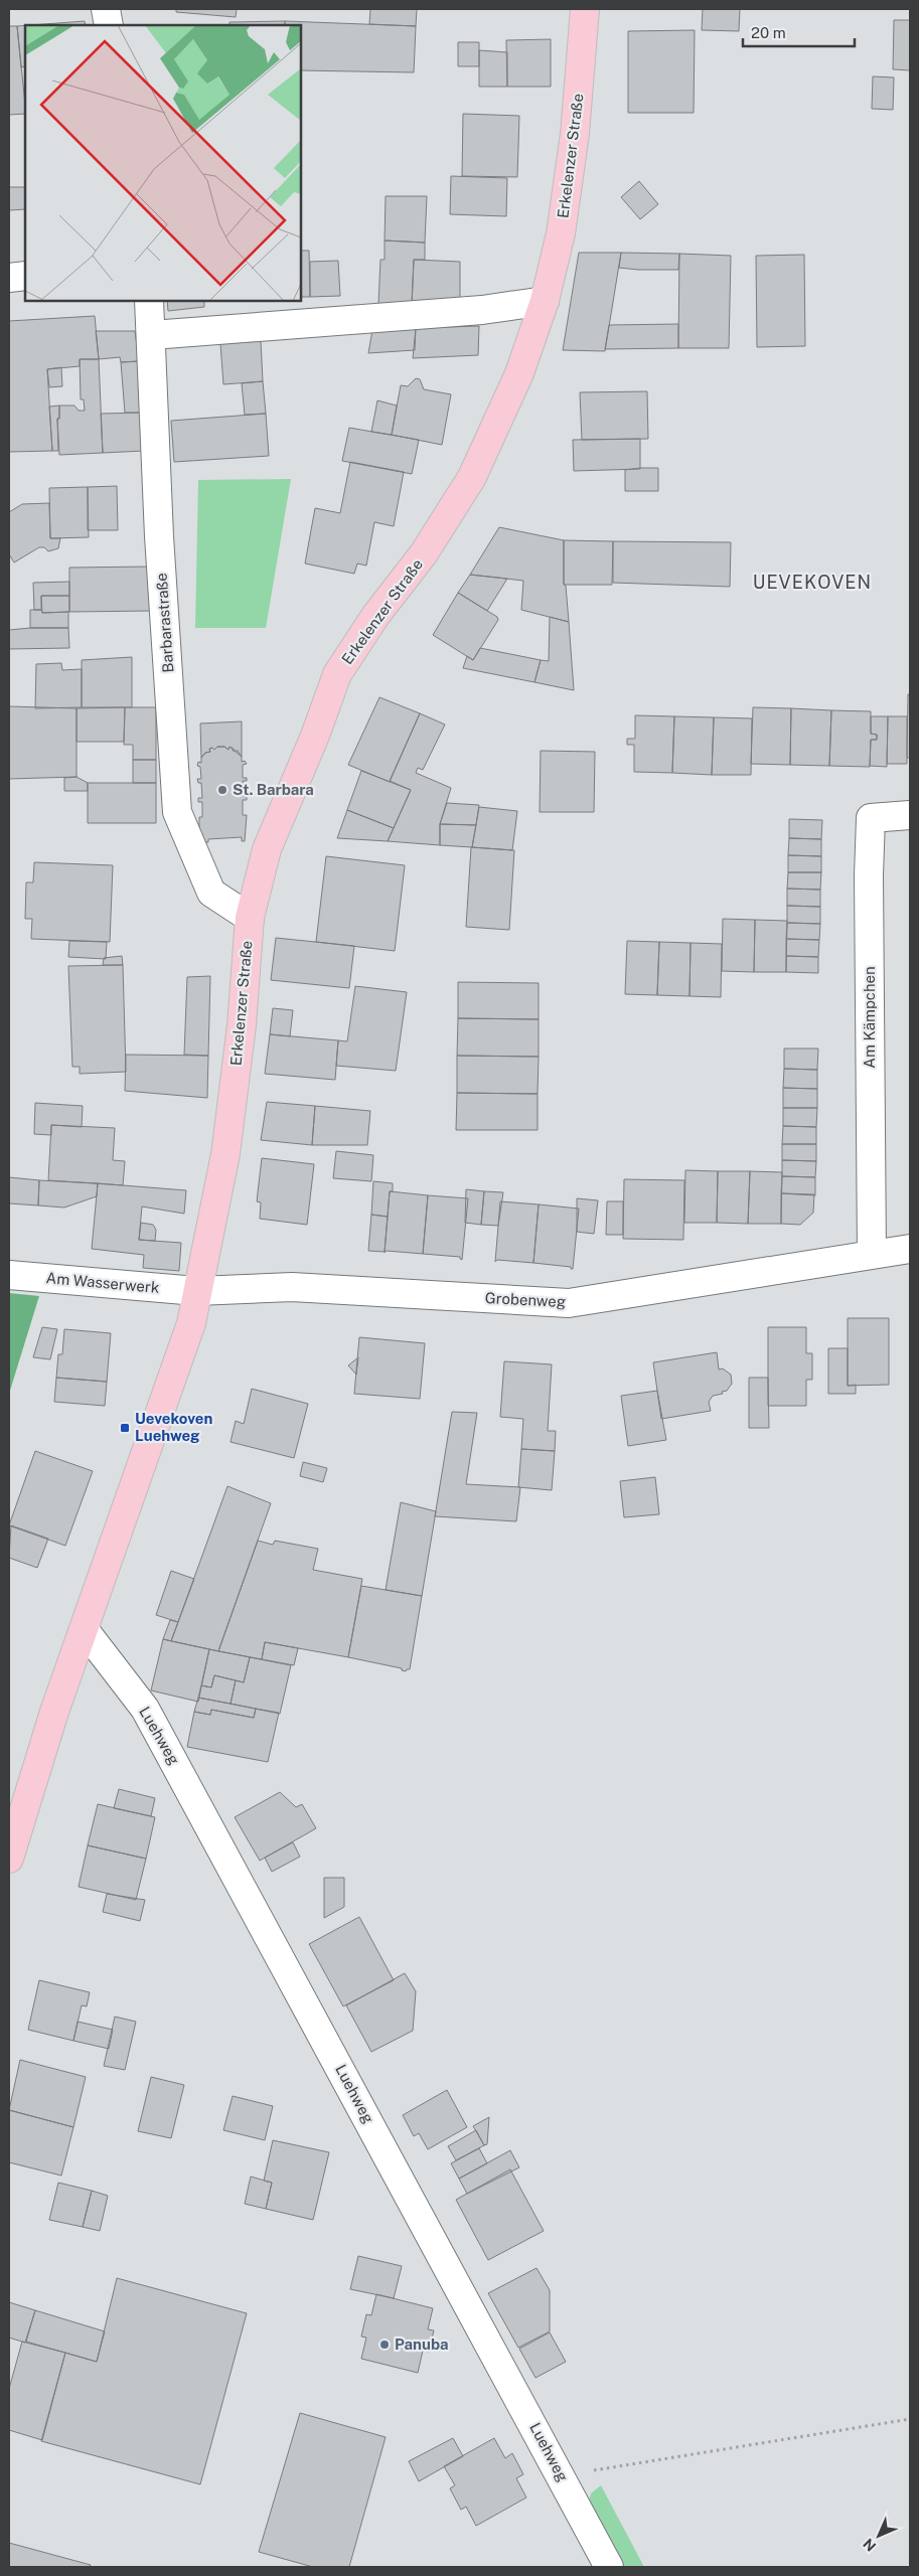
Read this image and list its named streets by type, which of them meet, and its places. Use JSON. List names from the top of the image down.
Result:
{
  "streets": {
    "main road": ["Erkelenzer Straße"],
    "street": [
      "Barbarastraße",
      "Am Kämpchen",
      "Am Wasserwerk",
      "Grobenweg",
      "Luehweg"
    ]
  },
  "crossings": [
    ["Erkelenzer Straße", "Barbarastraße"],
    ["Erkelenzer Straße", "Am Wasserwerk"],
    ["Erkelenzer Straße", "Grobenweg"],
    ["Erkelenzer Straße", "Luehweg"],
    ["Am Kämpchen", "Grobenweg"],
    ["Am Wasserwerk", "Grobenweg"]
  ],
  "districts": ["UEVEKOVEN"],
  "places": {
    "other": ["St. Barbara", "Panuba"],
    "transit": ["Uevekoven Luehweg"]
  },
  "scale_bar": "20 m",
  "north": "bottom left"
}
